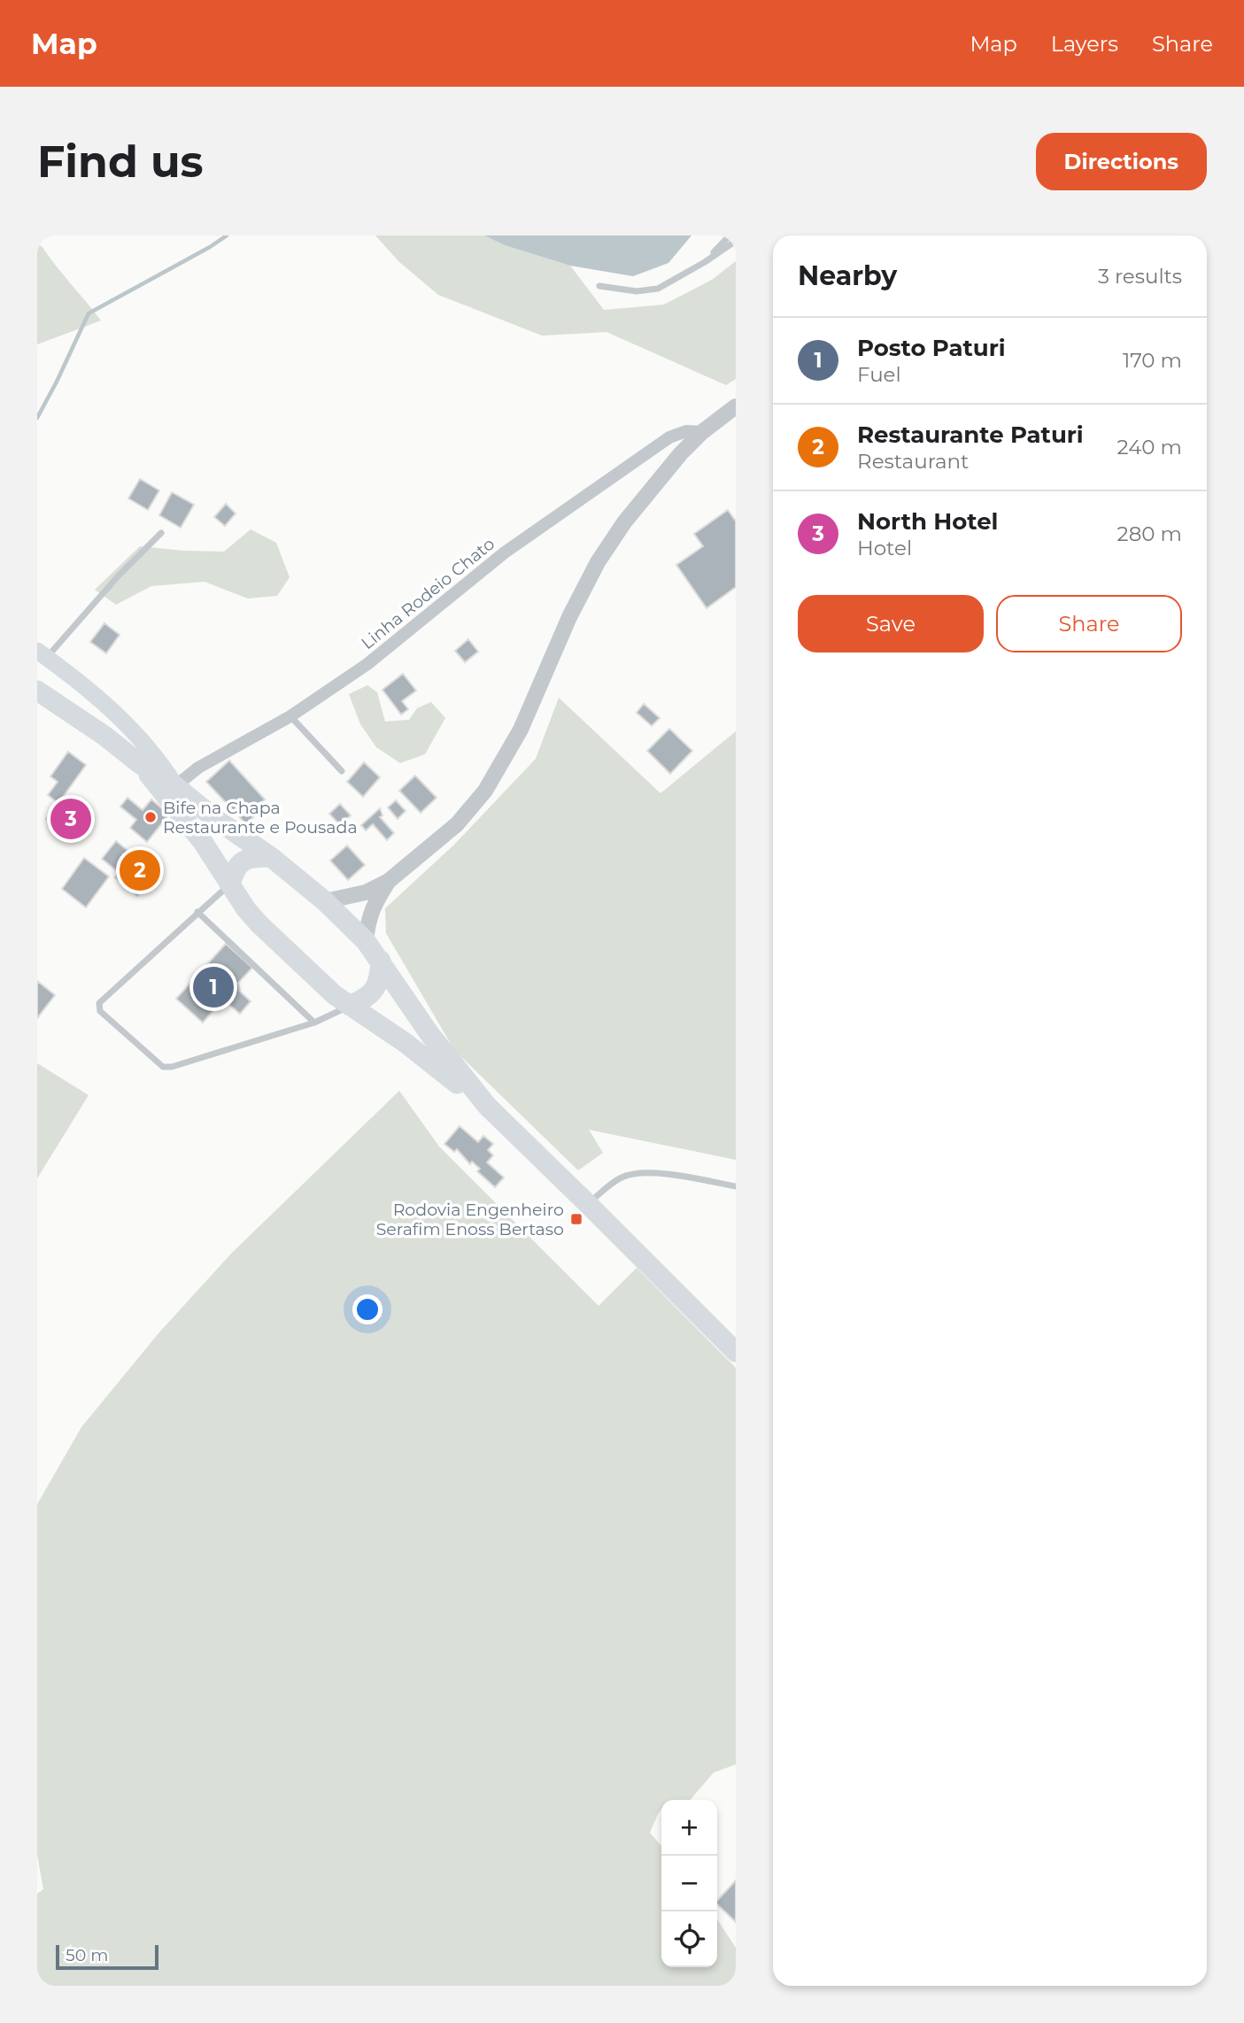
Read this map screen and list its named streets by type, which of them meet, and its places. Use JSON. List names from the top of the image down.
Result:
{
  "streets": {
    "street": ["Linha Rodeio Chato"]
  },
  "places": {
    "other": ["Bife na Chapa Restaurante e Pousada"],
    "transit": ["Rodovia Engenheiro Serafim Enoss Bertaso"]
  },
  "scale_bar": "50 m",
  "page": {
    "header": "Map",
    "nav": ["Map", "Layers", "Share"],
    "buttons": [
      "Directions",
      ["Save", "Share"]
    ],
    "title": "Find us",
    "heading": ["Nearby", "3 results"],
    "list": [
      {
        "mark": "1",
        "name": "Posto Paturi",
        "note": "Fuel",
        "value": "170 m"
      },
      {
        "mark": "2",
        "name": "Restaurante Paturi",
        "note": "Restaurant",
        "value": "240 m"
      },
      {
        "mark": "3",
        "name": "North Hotel",
        "note": "Hotel",
        "value": "280 m"
      }
    ],
    "pins": ["3", "2", "1"],
    "map_buttons": ["+", "−"],
    "scale": "50 m"
  }
}
